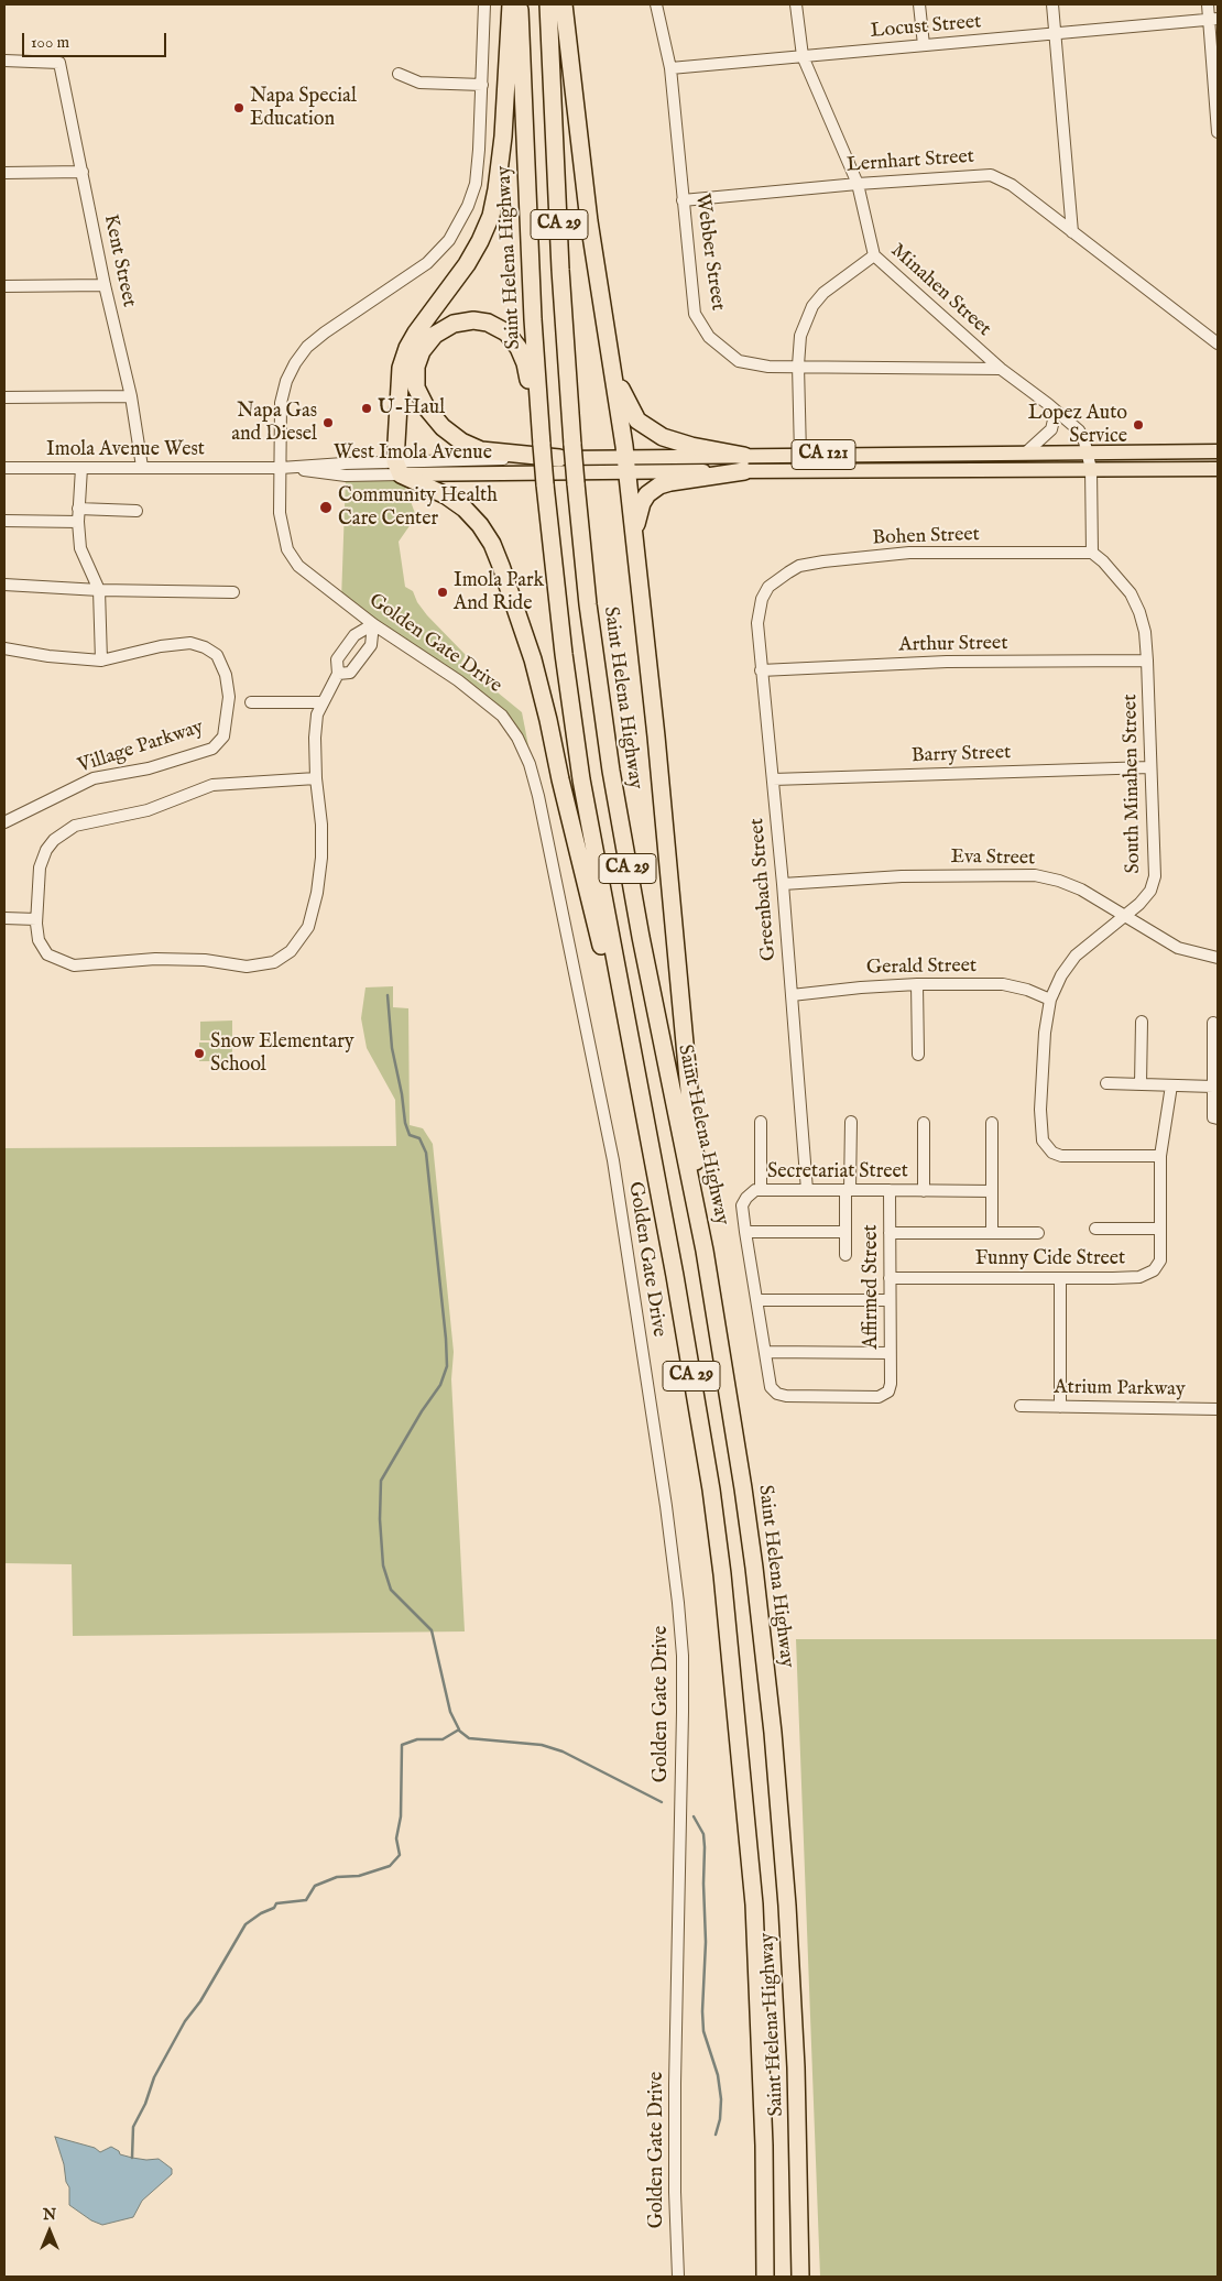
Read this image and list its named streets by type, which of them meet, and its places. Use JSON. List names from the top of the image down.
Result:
{
  "streets": {
    "highway": ["CA 29", "Saint Helena Highway", "CA 121"],
    "main road": ["West Imola Avenue"],
    "street": [
      "Locust Street",
      "Lernhart Street",
      "Webber Street",
      "Kent Street",
      "Minahen Street",
      "Imola Avenue West",
      "Bohen Street",
      "Golden Gate Drive",
      "Arthur Street",
      "Village Parkway",
      "Barry Street",
      "South Minahen Street",
      "Eva Street",
      "Greenbach Street",
      "Gerald Street",
      "Secretariat Street",
      "Funny Cide Street",
      "Affirmed Street",
      "Atrium Parkway"
    ]
  },
  "crossings": [
    ["Locust Street", "Webber Street"],
    ["Locust Street", "Minahen Street"],
    ["Lernhart Street", "Webber Street"],
    ["Lernhart Street", "Minahen Street"],
    ["Webber Street", "Minahen Street"],
    ["Saint Helena Highway", "CA 121"],
    ["Kent Street", "Imola Avenue West"],
    ["Minahen Street", "West Imola Avenue"],
    ["Imola Avenue West", "West Imola Avenue"],
    ["Imola Avenue West", "Golden Gate Drive"],
    ["West Imola Avenue", "CA 121"],
    ["West Imola Avenue", "Golden Gate Drive"],
    ["Bohen Street", "South Minahen Street"],
    ["Bohen Street", "Greenbach Street"],
    ["Arthur Street", "South Minahen Street"],
    ["Arthur Street", "Greenbach Street"],
    ["Barry Street", "South Minahen Street"],
    ["Barry Street", "Greenbach Street"],
    ["South Minahen Street", "Eva Street"],
    ["South Minahen Street", "Gerald Street"],
    ["South Minahen Street", "Funny Cide Street"],
    ["Eva Street", "Greenbach Street"],
    ["Greenbach Street", "Gerald Street"],
    ["Greenbach Street", "Secretariat Street"],
    ["Secretariat Street", "Affirmed Street"],
    ["Funny Cide Street", "Affirmed Street"]
  ],
  "places": [
    "Napa Special Education",
    "U-Haul",
    "Napa Gas and Diesel",
    "Lopez Auto Service",
    "Community Health Care Center",
    "Imola Park And Ride",
    "Snow Elementary School"
  ],
  "scale_bar": "100 m",
  "north": "top"
}
